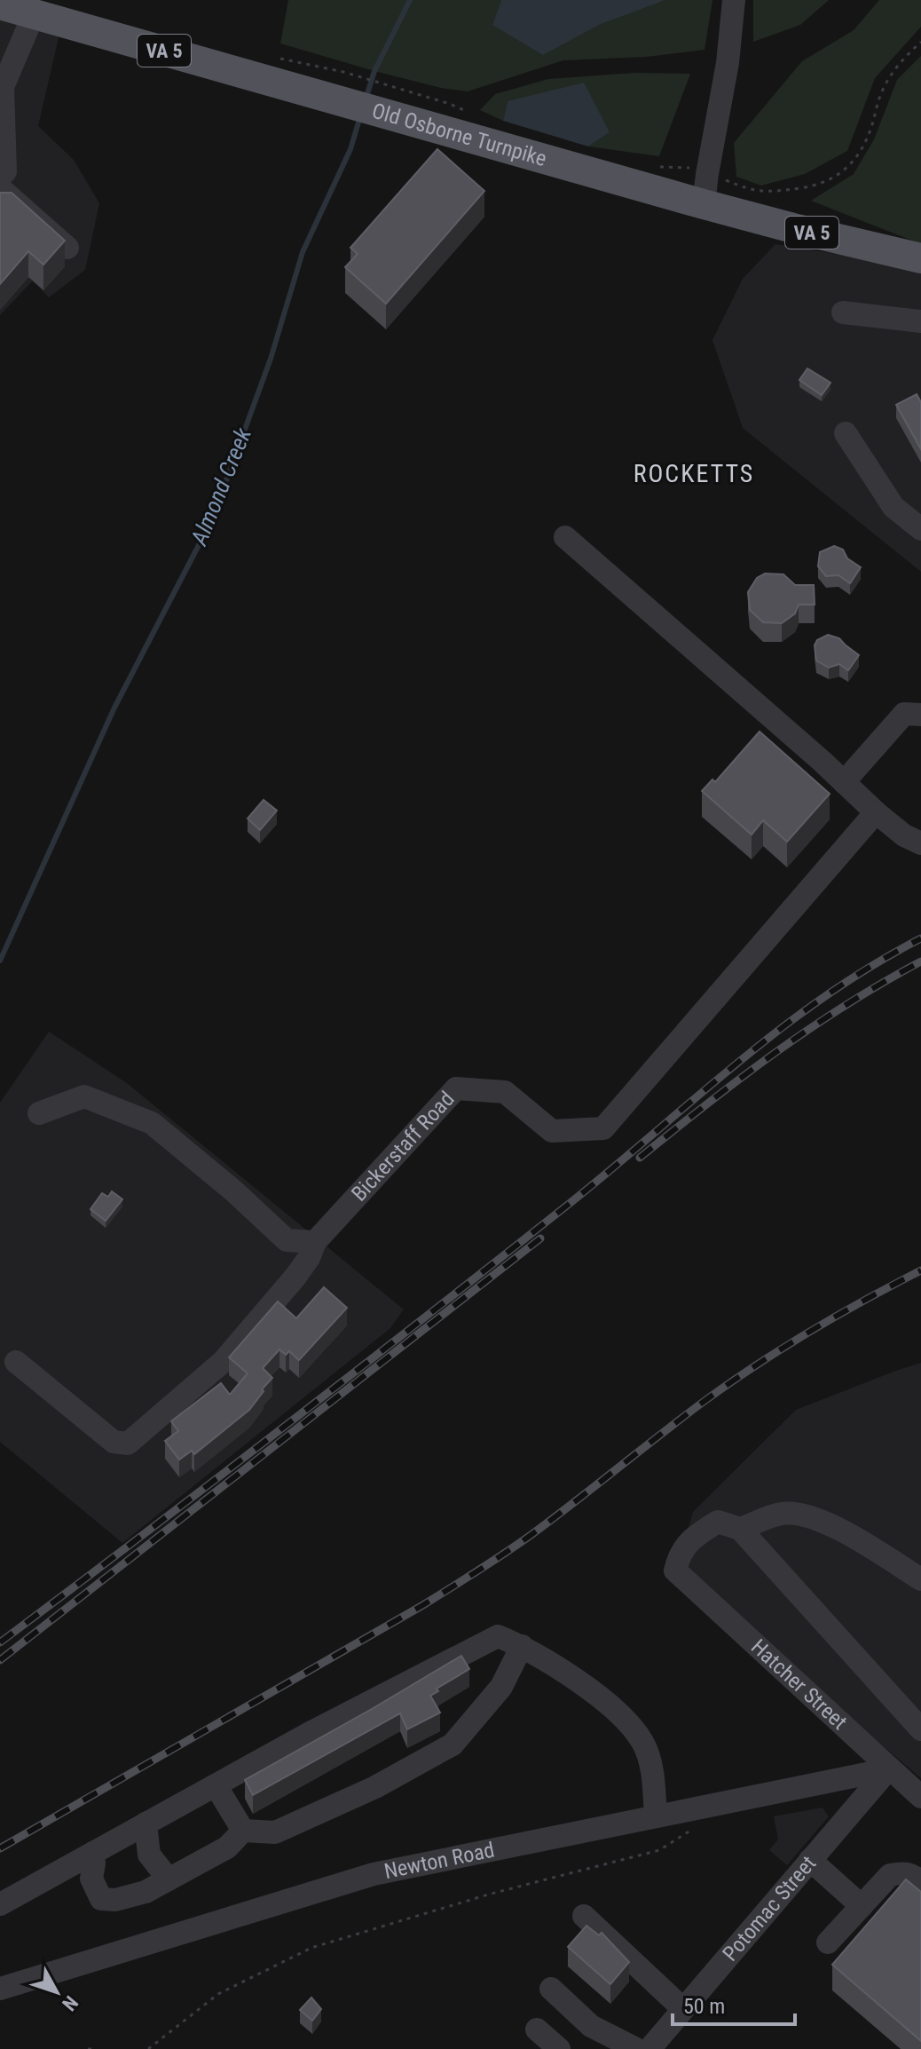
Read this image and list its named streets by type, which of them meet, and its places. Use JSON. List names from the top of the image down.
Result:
{
  "streets": {
    "main road": ["VA 5", "Old Osborne Turnpike"],
    "street": [
      "Bickerstaff Road",
      "Hatcher Street",
      "Newton Road",
      "Potomac Street"
    ]
  },
  "crossings": [
    ["Hatcher Street", "Newton Road"],
    ["Hatcher Street", "Potomac Street"],
    ["Newton Road", "Potomac Street"]
  ],
  "districts": ["ROCKETTS"],
  "water": ["Almond Creek"],
  "scale_bar": "50 m",
  "north": "bottom right"
}
